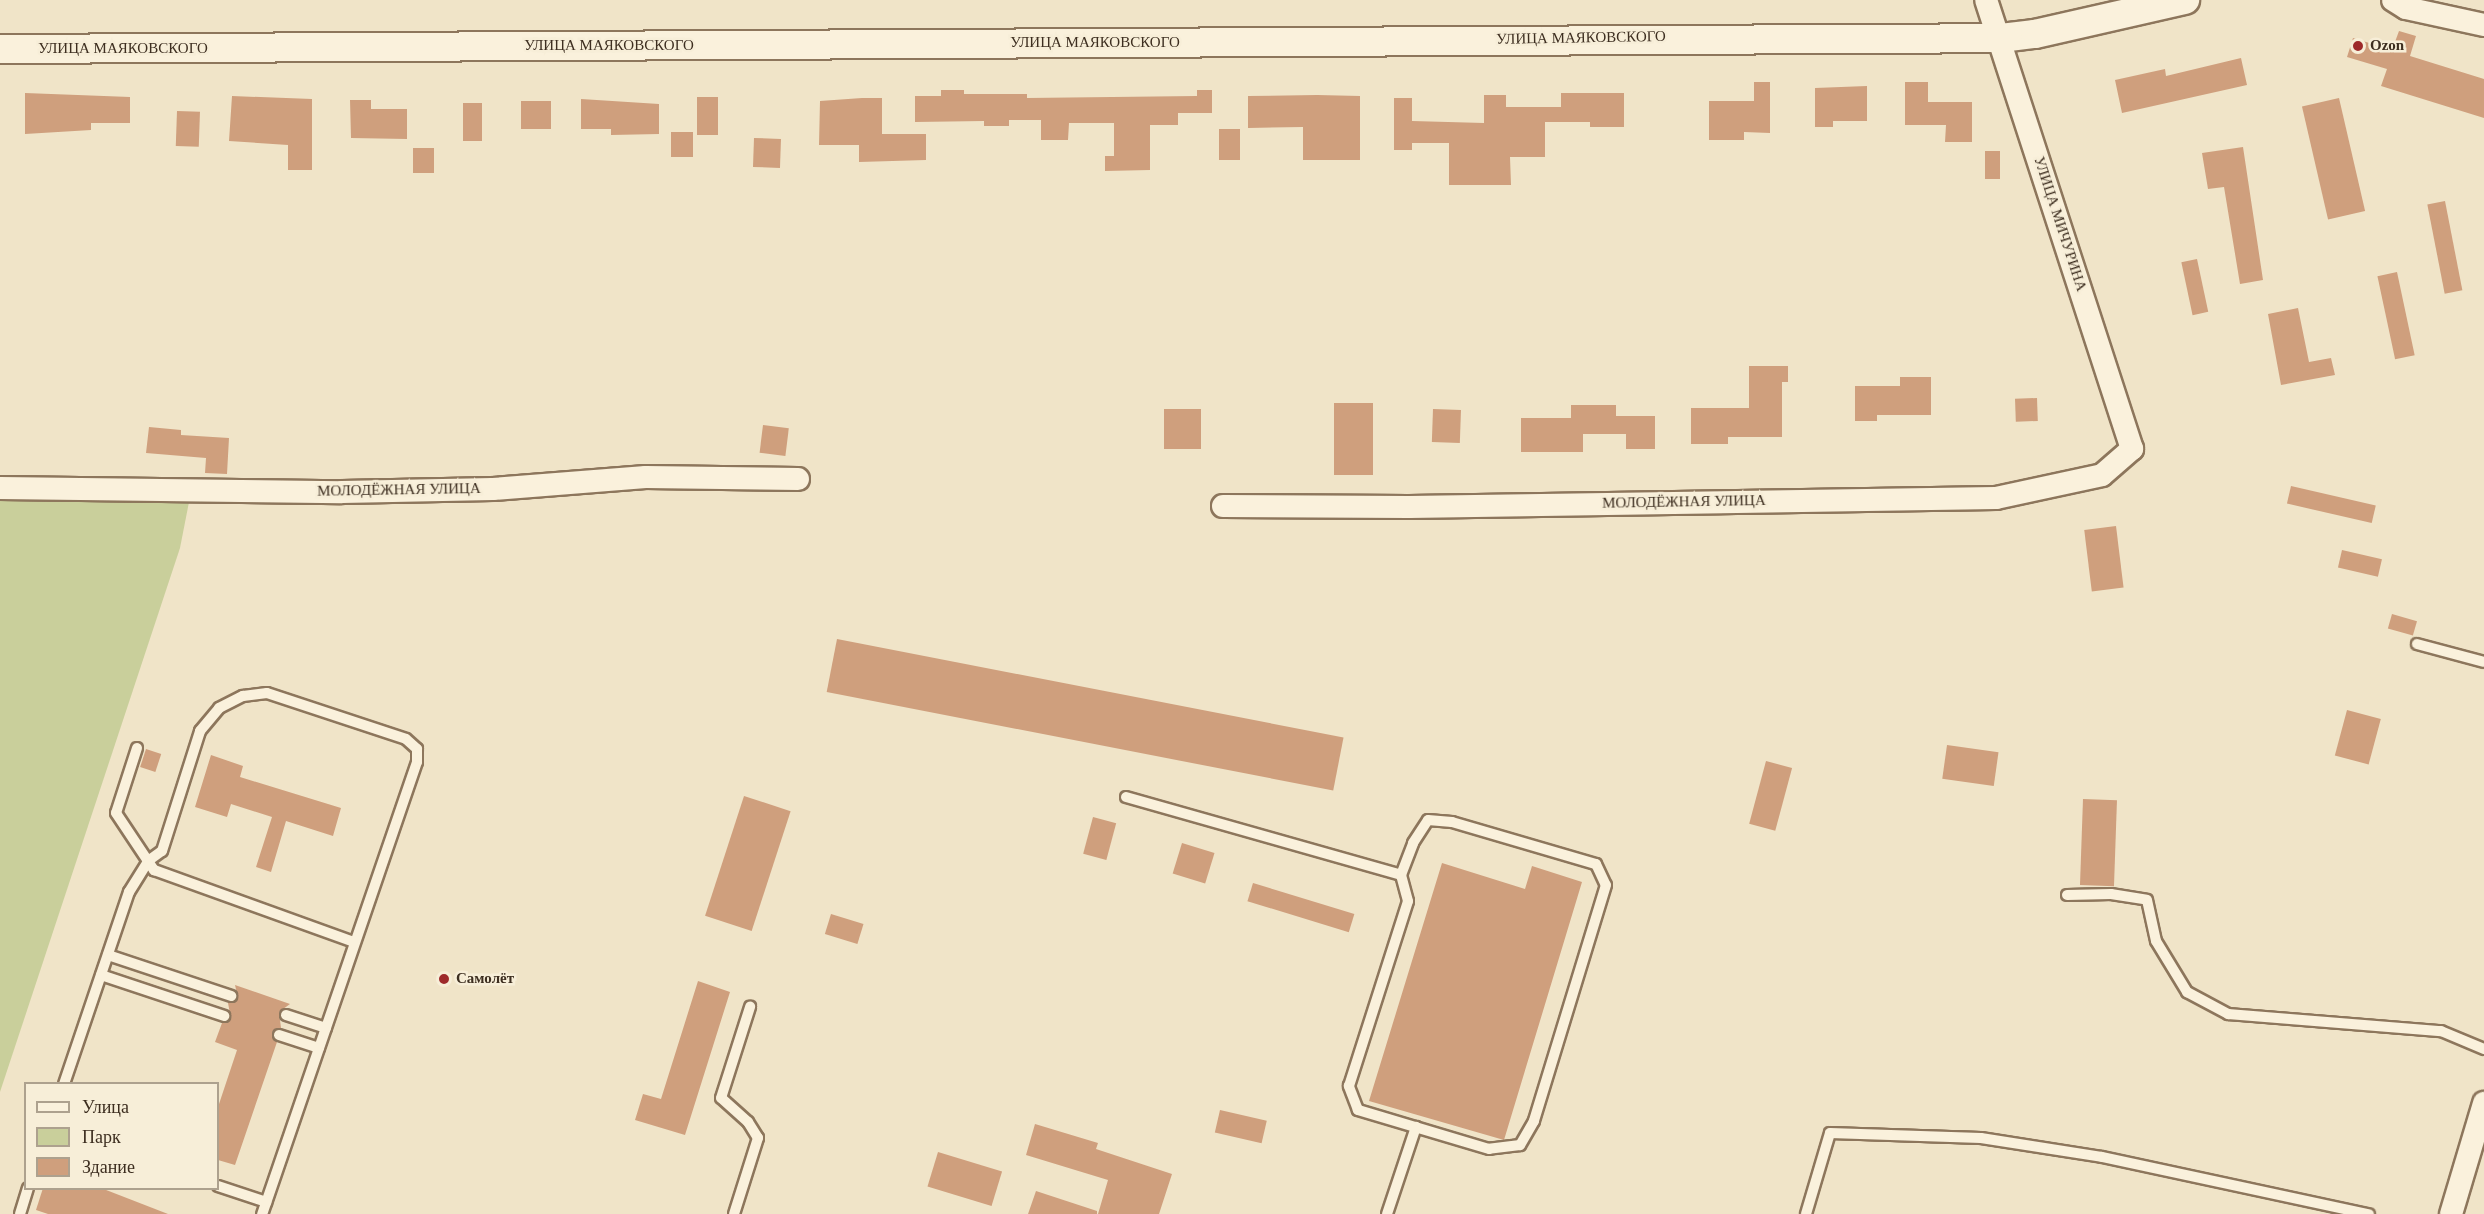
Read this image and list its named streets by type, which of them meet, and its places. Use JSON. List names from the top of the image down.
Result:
{
  "streets": {
    "street": ["УЛИЦА МАЯКОВСКОГО", "УЛИЦА МИЧУРИНА", "МОЛОДЁЖНАЯ УЛИЦА"]
  },
  "crossings": [
    ["УЛИЦА МАЯКОВСКОГО", "УЛИЦА МИЧУРИНА"],
    ["УЛИЦА МИЧУРИНА", "МОЛОДЁЖНАЯ УЛИЦА"]
  ],
  "places": ["Ozon", "Самолёт"],
  "legend": ["Улица", "Парк", "Здание"]
}
